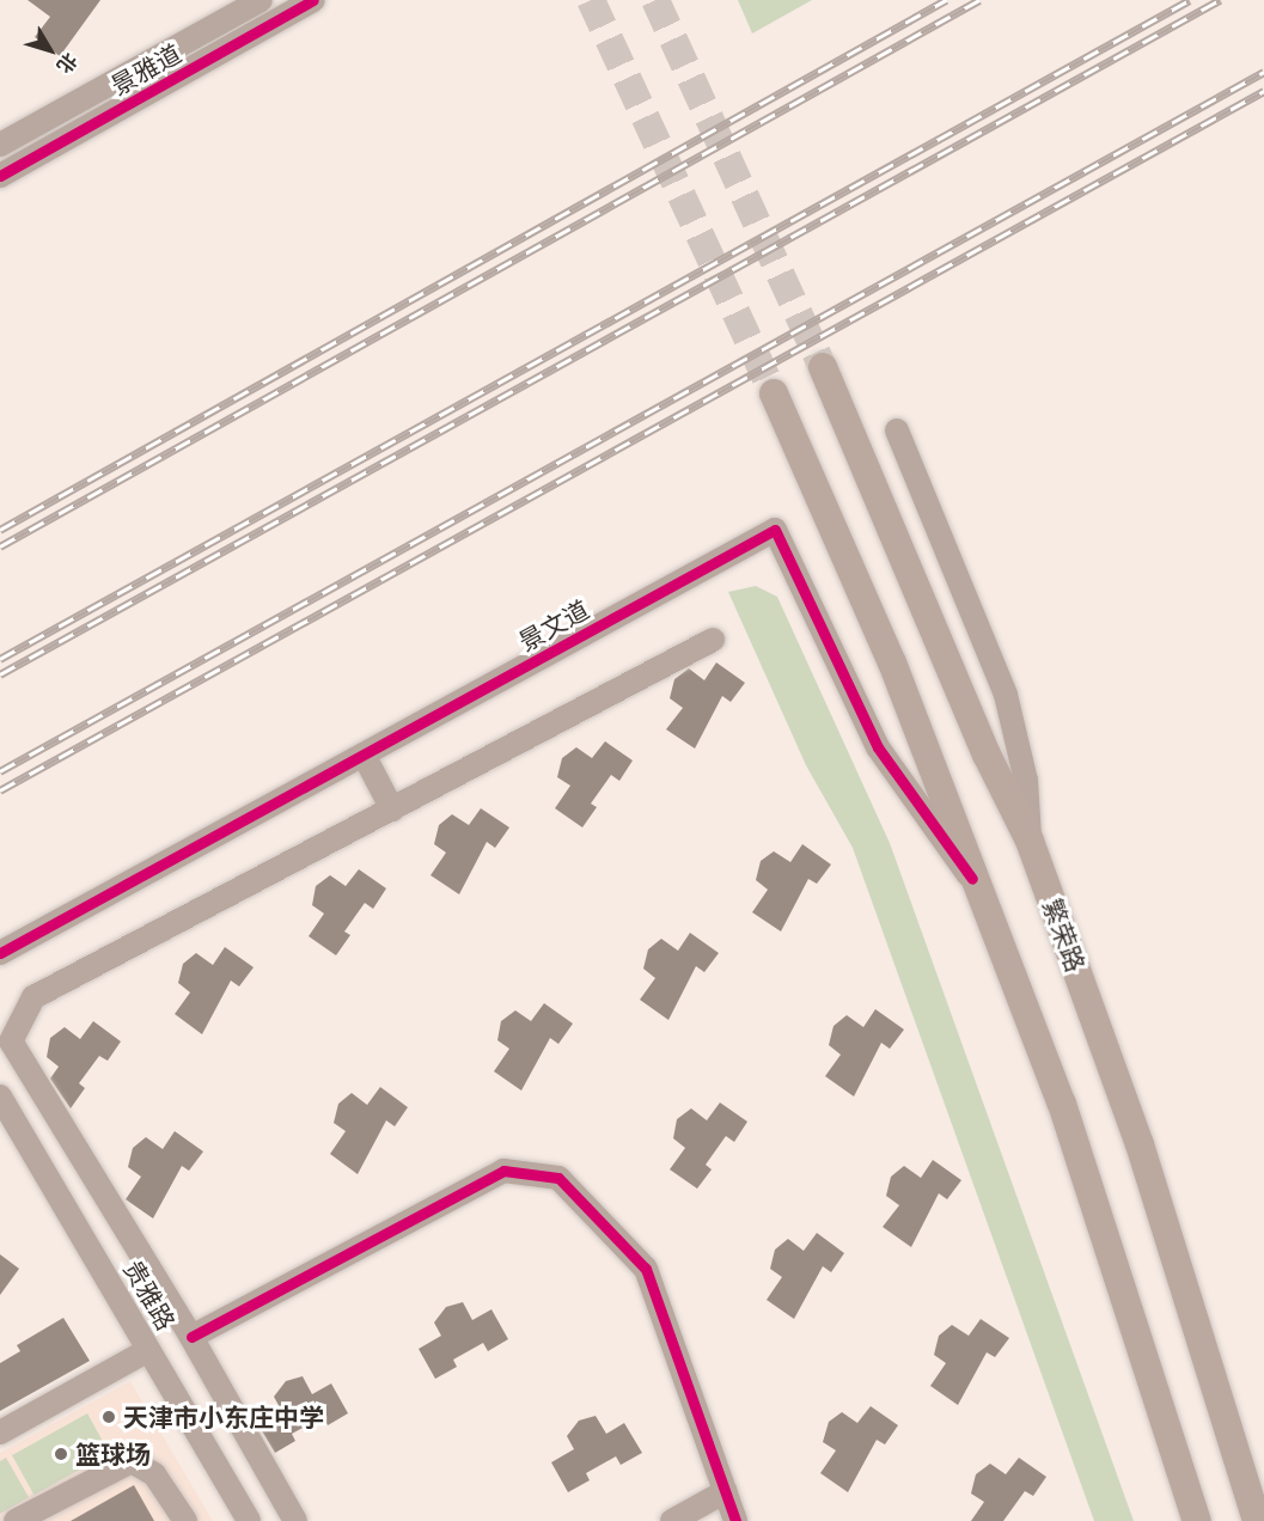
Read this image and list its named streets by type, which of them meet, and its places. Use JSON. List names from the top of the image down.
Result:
{
  "streets": {
    "main road": ["繁荣路"],
    "street": ["景雅道", "景文道", "贵雅路"]
  },
  "places": ["天津市小东庄中学", "篮球场"],
  "north": "bottom right"
}
